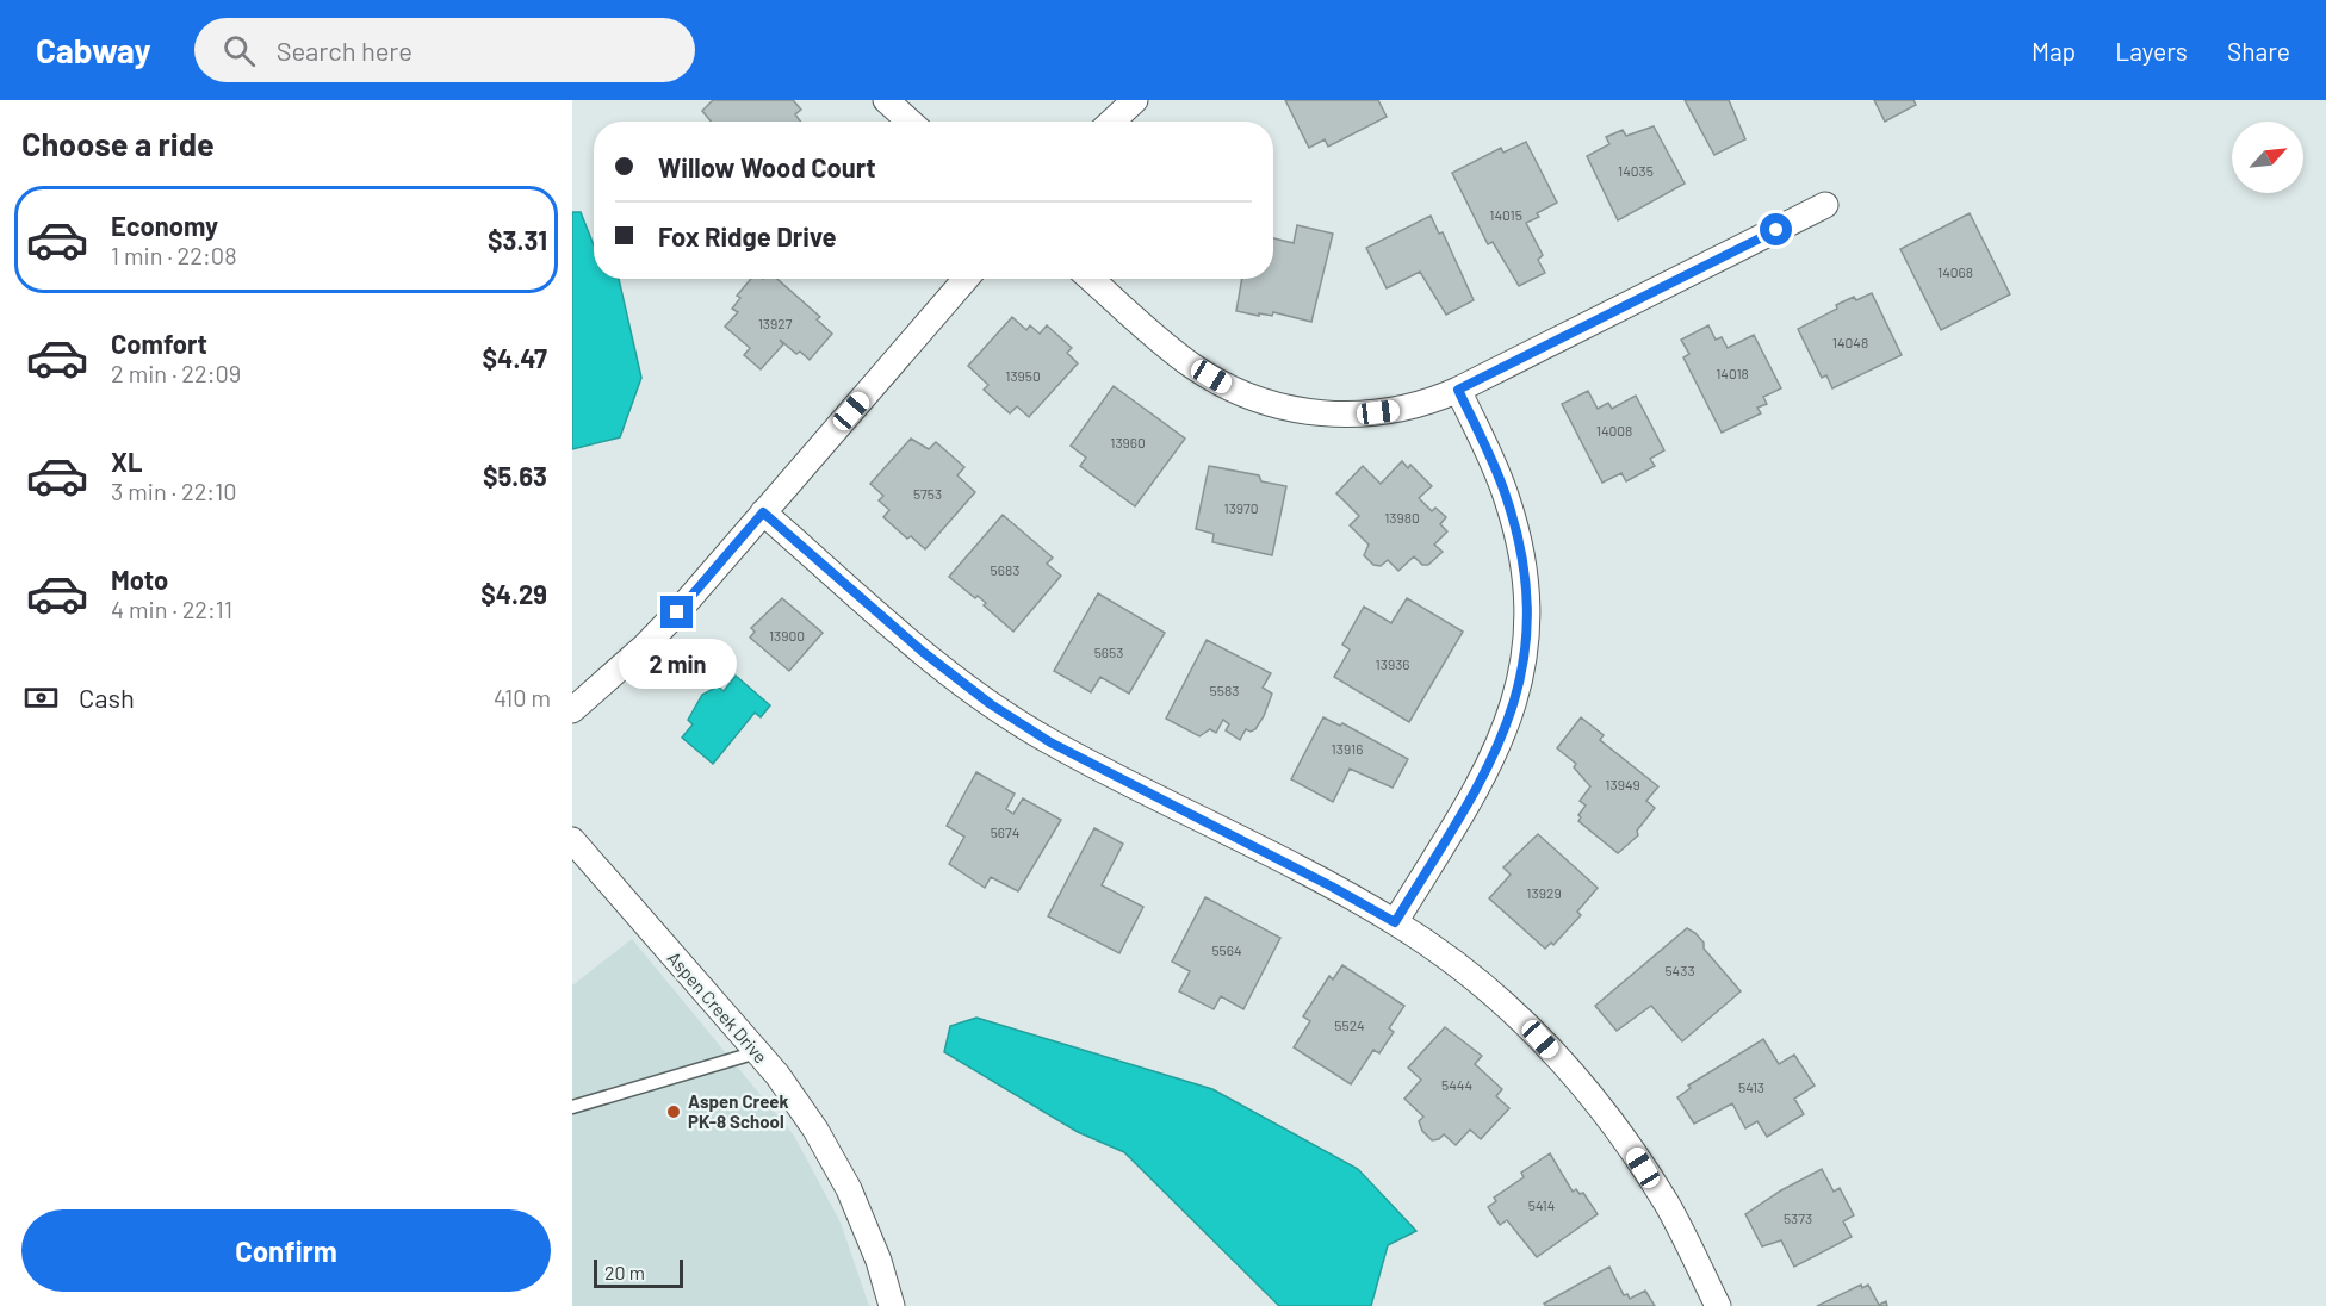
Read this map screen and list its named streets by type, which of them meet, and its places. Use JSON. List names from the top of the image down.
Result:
{
  "streets": {
    "street": ["Aspen Creek Drive"]
  },
  "places": ["Aspen Creek PK-8 School"],
  "house_numbers": [
    "14035",
    "14015",
    "14068",
    "13927",
    "14048",
    "14018",
    "13950",
    "14008",
    "13960",
    "5753",
    "13970",
    "13980",
    "5683",
    "13900",
    "5653",
    "13936",
    "5583",
    "13916",
    "13949",
    "5674",
    "13929",
    "5564",
    "5433",
    "5524",
    "5444",
    "5413",
    "5414",
    "5373"
  ],
  "scale_bar": "20 m",
  "north": "top right",
  "page": {
    "header": "Cabway",
    "search": "Search here",
    "nav": ["Map", "Layers", "Share"],
    "heading": "Choose a ride",
    "banner": ["Willow Wood Court", "Fox Ridge Drive"],
    "list": [
      {
        "name": "Economy",
        "note": "1 min · 22:08",
        "value": "$3.31"
      },
      {
        "name": "Comfort",
        "note": "2 min · 22:09",
        "value": "$4.47"
      },
      {
        "name": "XL",
        "note": "3 min · 22:10",
        "value": "$5.63"
      },
      {
        "name": "Moto",
        "note": "4 min · 22:11",
        "value": "$4.29"
      }
    ],
    "bubble": "2 min",
    "pay": ["Cash", "410 m"],
    "buttons": "Confirm",
    "scale": "20 m"
  }
}
